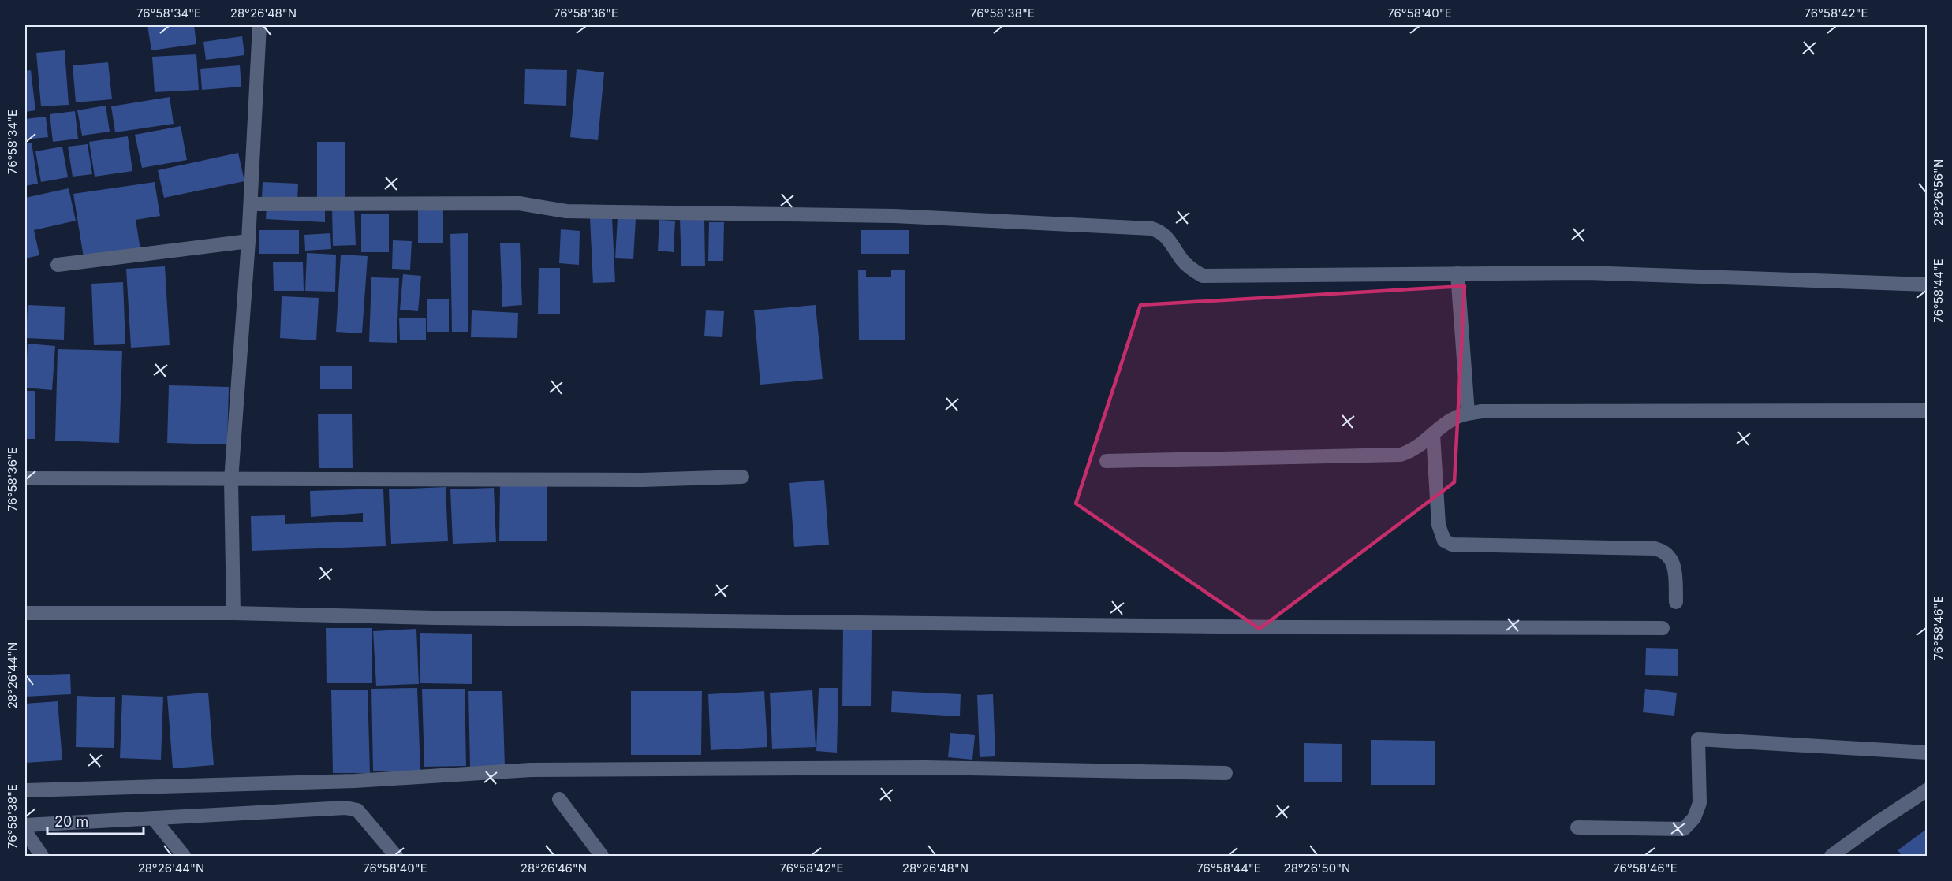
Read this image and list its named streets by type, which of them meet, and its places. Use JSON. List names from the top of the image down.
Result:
{
  "scale_bar": "20 m",
  "coordinates": [
    "76°58'34\"E",
    "28°26'48\"N",
    "76°58'36\"E",
    "76°58'38\"E",
    "76°58'40\"E",
    "76°58'42\"E",
    "28°26'56\"N",
    "76°58'44\"E",
    "76°58'46\"E",
    "28°26'44\"N",
    "28°26'46\"N",
    "28°26'50\"N"
  ]
}
